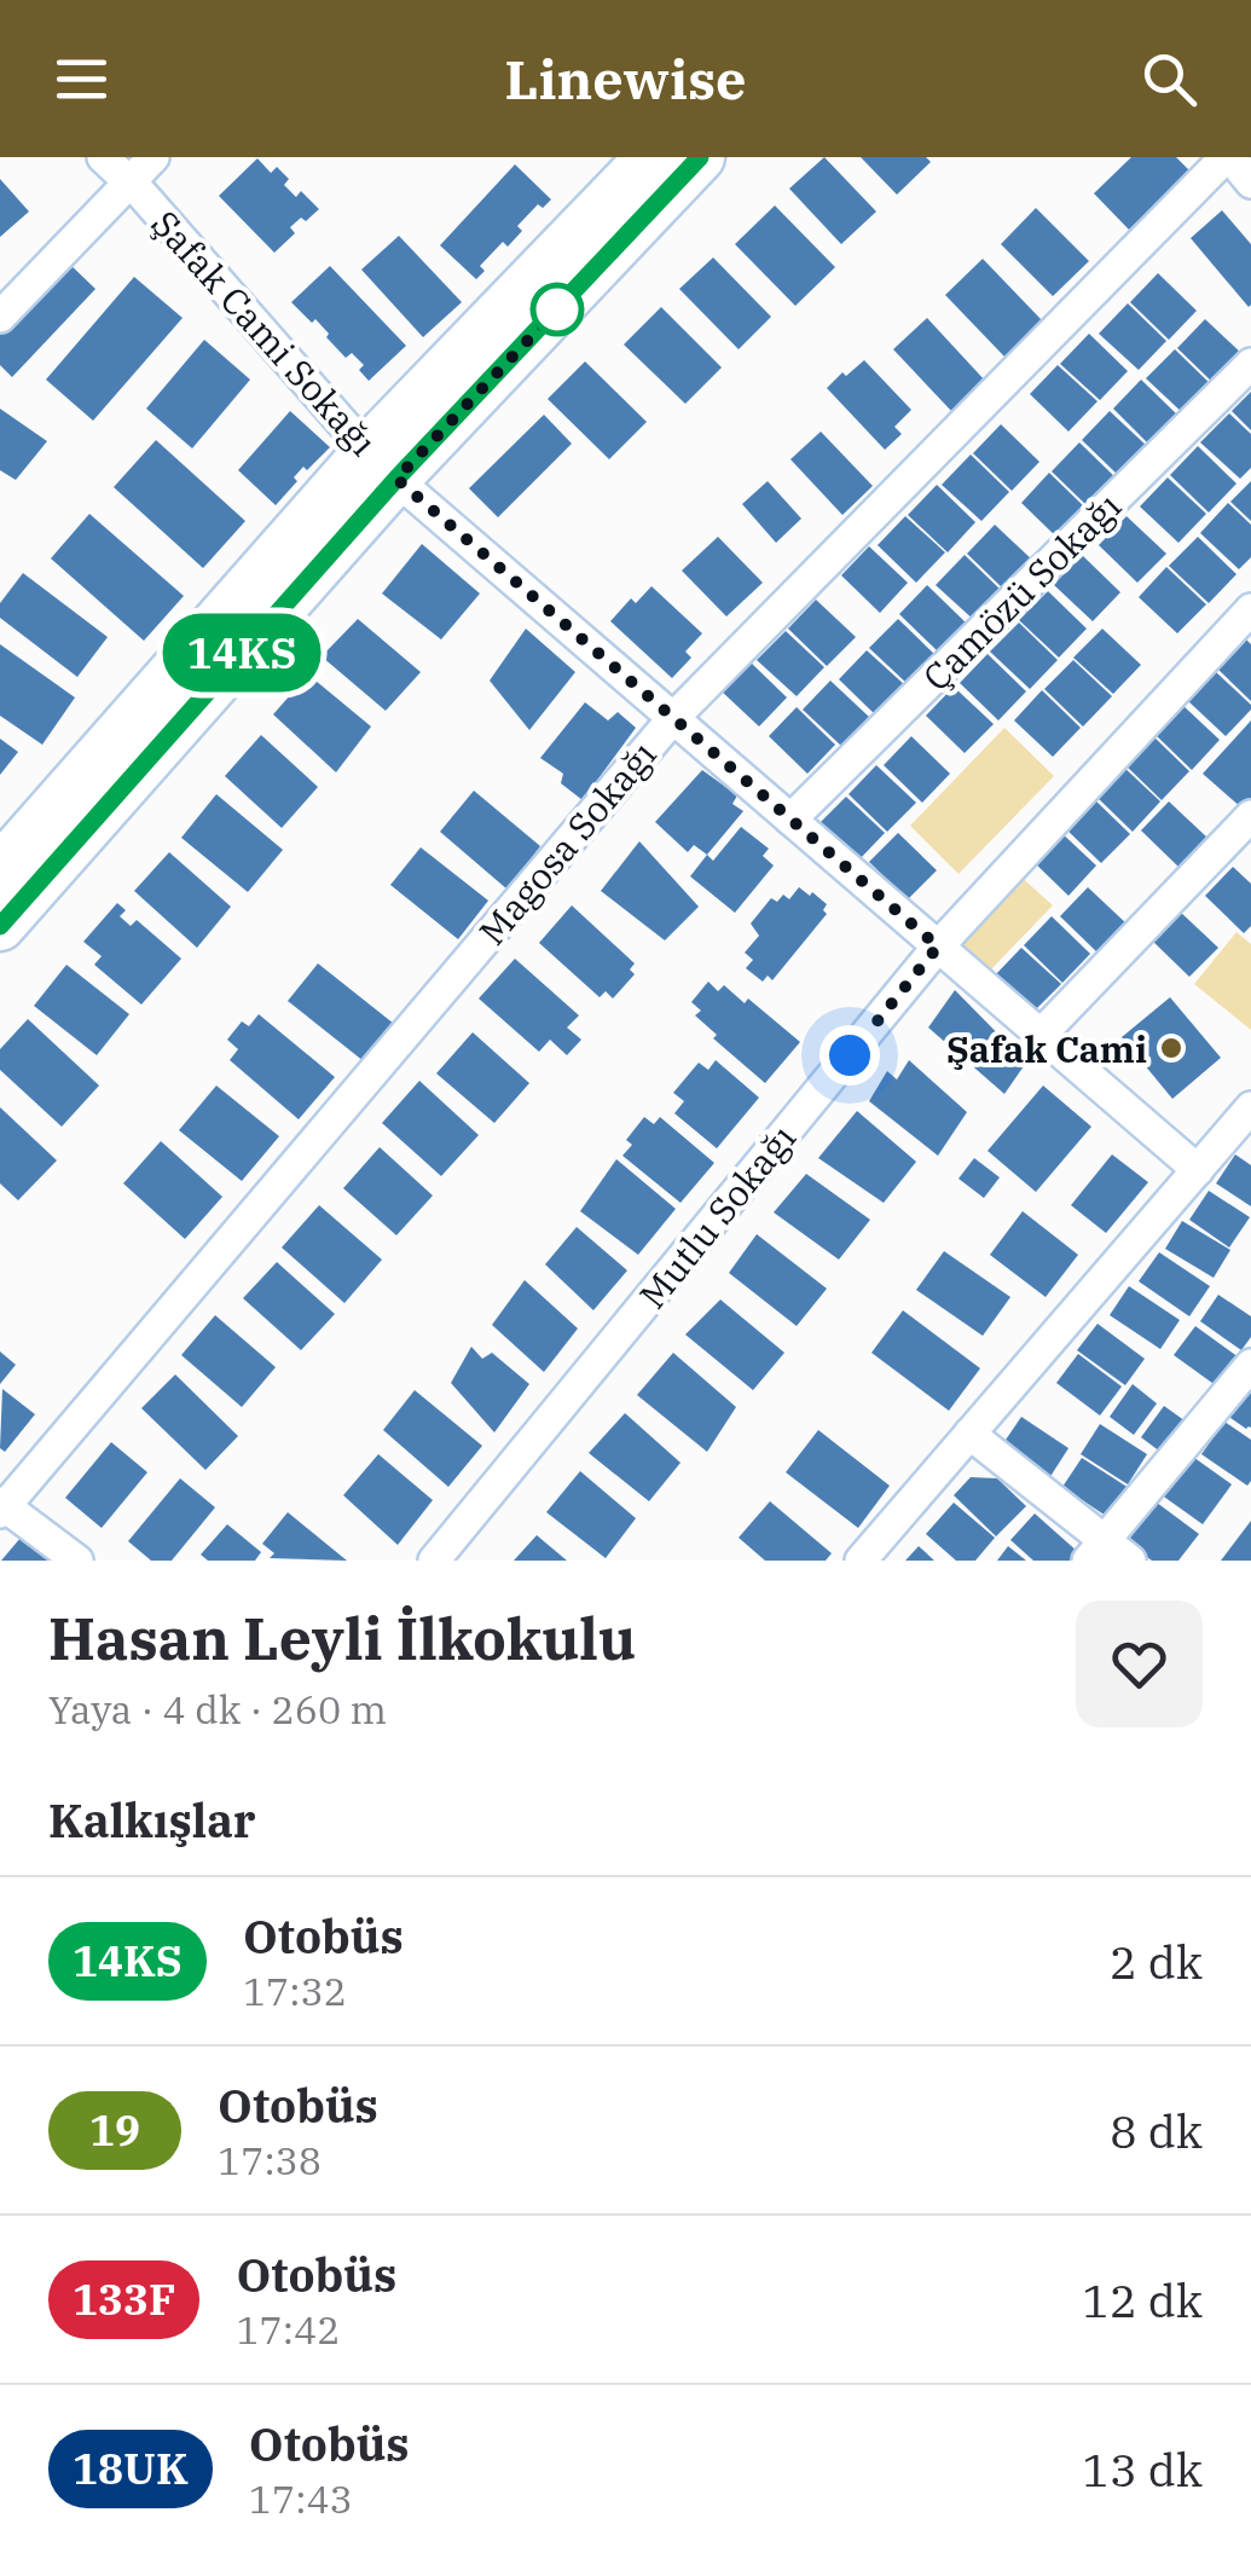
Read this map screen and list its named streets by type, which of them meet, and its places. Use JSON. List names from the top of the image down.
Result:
{
  "streets": {
    "street": [
      "Şafak Cami Sokağı",
      "Çamözü Sokağı",
      "Magosa Sokağı",
      "Mutlu Sokağı"
    ]
  },
  "crossings": [
    ["Şafak Cami Sokağı", "Çamözü Sokağı"],
    ["Şafak Cami Sokağı", "Magosa Sokağı"],
    ["Şafak Cami Sokağı", "Mutlu Sokağı"]
  ],
  "places": ["Şafak Cami"],
  "lines": ["bus line 14KS"],
  "page": {
    "header": "Linewise",
    "on_map": "14KS",
    "heading": [
      ["Hasan Leyli İlkokulu", "Yaya · 4 dk · 260 m"],
      "Kalkışlar"
    ],
    "list": [
      {
        "mark": "14KS",
        "name": "Otobüs",
        "note": "17:32",
        "value": "2 dk"
      },
      {
        "mark": "19",
        "name": "Otobüs",
        "note": "17:38",
        "value": "8 dk"
      },
      {
        "mark": "133F",
        "name": "Otobüs",
        "note": "17:42",
        "value": "12 dk"
      },
      {
        "mark": "18UK",
        "name": "Otobüs",
        "note": "17:43",
        "value": "13 dk"
      }
    ]
  }
}
